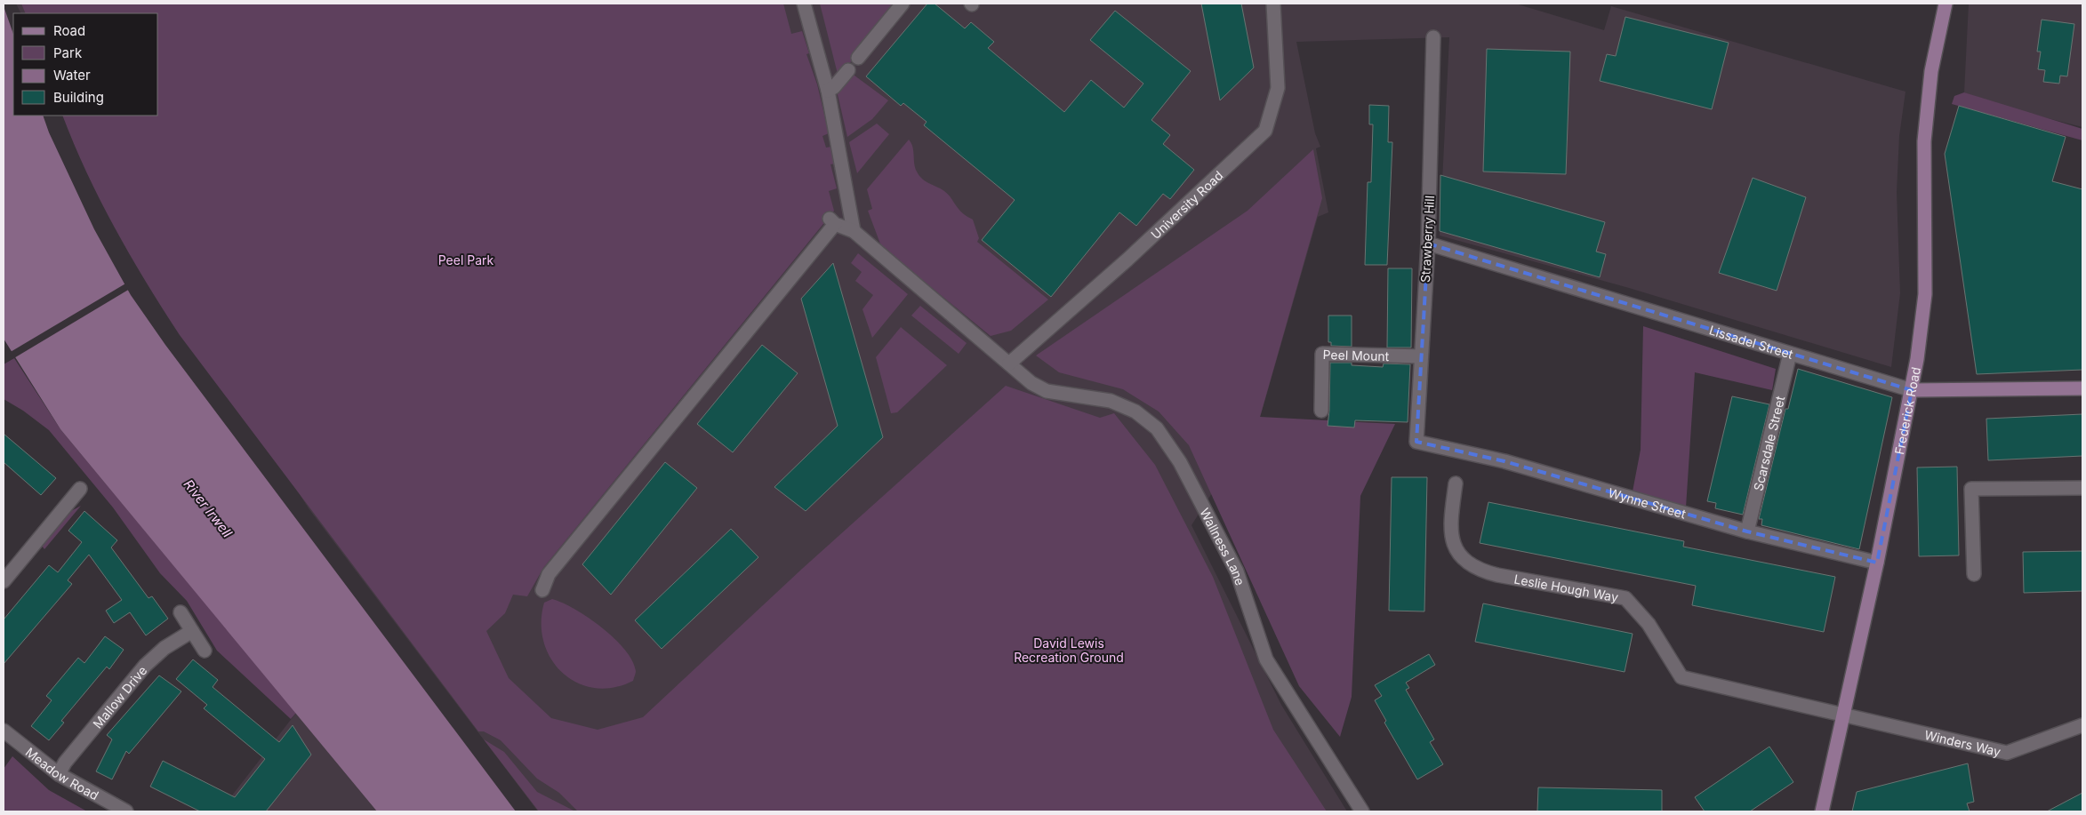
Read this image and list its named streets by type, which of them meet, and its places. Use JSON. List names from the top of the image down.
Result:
{
  "streets": {
    "main road": ["Lissadel Street", "Frederick Road"],
    "street": [
      "University Road",
      "Strawberry Hill",
      "Peel Mount",
      "Scarsdale Street",
      "Wynne Street",
      "Wallness Lane",
      "Leslie Hough Way",
      "Mallow Drive",
      "Winders Way",
      "Meadow Road"
    ]
  },
  "crossings": [
    ["University Road", "Wallness Lane"],
    ["Strawberry Hill", "Lissadel Street"],
    ["Strawberry Hill", "Peel Mount"],
    ["Strawberry Hill", "Wynne Street"],
    ["Lissadel Street", "Frederick Road"],
    ["Lissadel Street", "Scarsdale Street"],
    ["Frederick Road", "Wynne Street"],
    ["Frederick Road", "Leslie Hough Way"],
    ["Frederick Road", "Winders Way"],
    ["Scarsdale Street", "Wynne Street"],
    ["Leslie Hough Way", "Winders Way"],
    ["Mallow Drive", "Meadow Road"]
  ],
  "water": ["River Irwell"],
  "parks": ["Peel Park", "David Lewis Recreation Ground"],
  "legend": [
    "Road",
    "Park",
    "Water",
    "Building"
  ]
}
